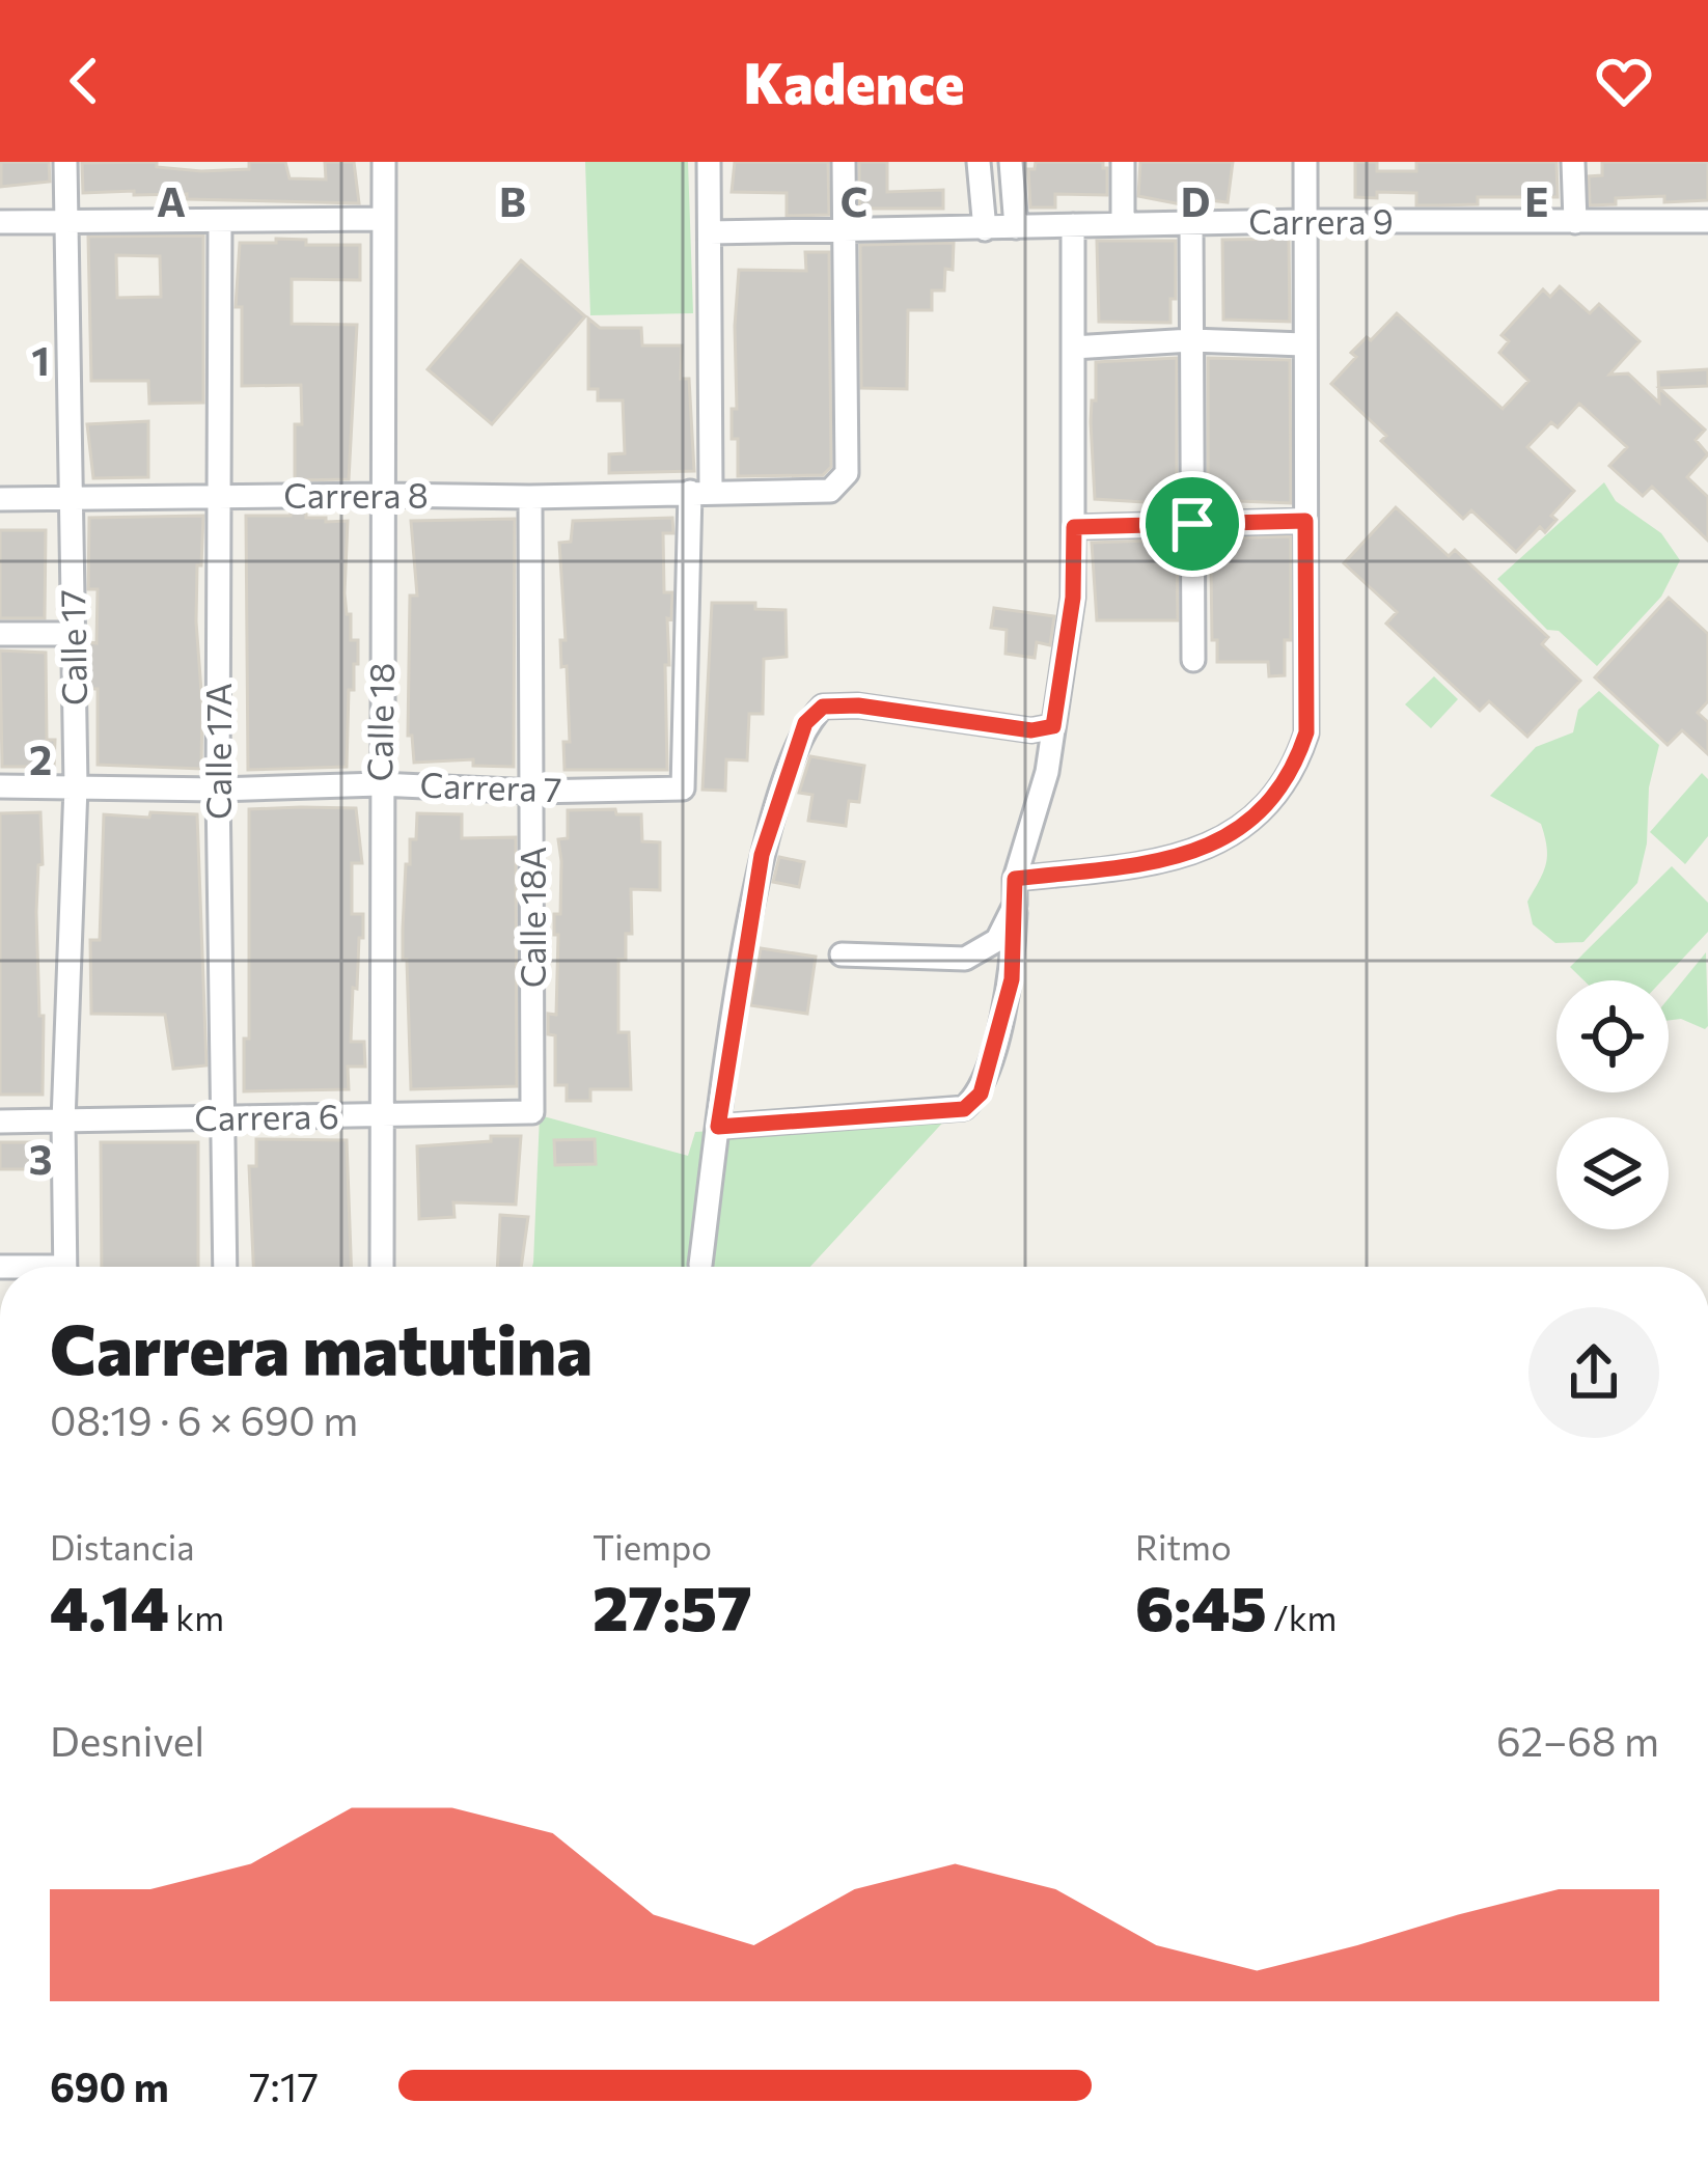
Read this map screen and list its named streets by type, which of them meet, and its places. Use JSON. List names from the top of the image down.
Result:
{
  "streets": {
    "street": [
      "Carrera 9",
      "Carrera 8",
      "Calle 17",
      "Calle 18",
      "Calle 17A",
      "Carrera 7",
      "Calle 18A",
      "Carrera 6"
    ]
  },
  "crossings": [
    ["Carrera 9", "Carrera 8"],
    ["Carrera 8", "Calle 17"],
    ["Carrera 8", "Calle 18"],
    ["Carrera 8", "Calle 17A"],
    ["Carrera 8", "Carrera 7"],
    ["Carrera 8", "Calle 18A"],
    ["Calle 17", "Carrera 7"],
    ["Calle 17", "Carrera 6"],
    ["Calle 18", "Carrera 7"],
    ["Calle 18", "Carrera 6"],
    ["Calle 17A", "Carrera 7"],
    ["Calle 17A", "Carrera 6"],
    ["Carrera 7", "Calle 18A"],
    ["Calle 18A", "Carrera 6"]
  ],
  "page": {
    "header": "Kadence",
    "heading": ["Carrera matutina", "08:19 · 6 × 690 m"],
    "stats": [
      ["Distancia", "4.14 km"],
      ["Tiempo", "27:57"],
      ["Ritmo", "6:45 /km"]
    ],
    "chart": ["Desnivel", "62–68 m"],
    "list": [
      {
        "name": "690 m",
        "note": "7:17"
      }
    ]
  },
  "grid": {
    "columns": [
      "A",
      "B",
      "C",
      "D",
      "E"
    ],
    "rows": ["1", "2", "3"]
  }
}
